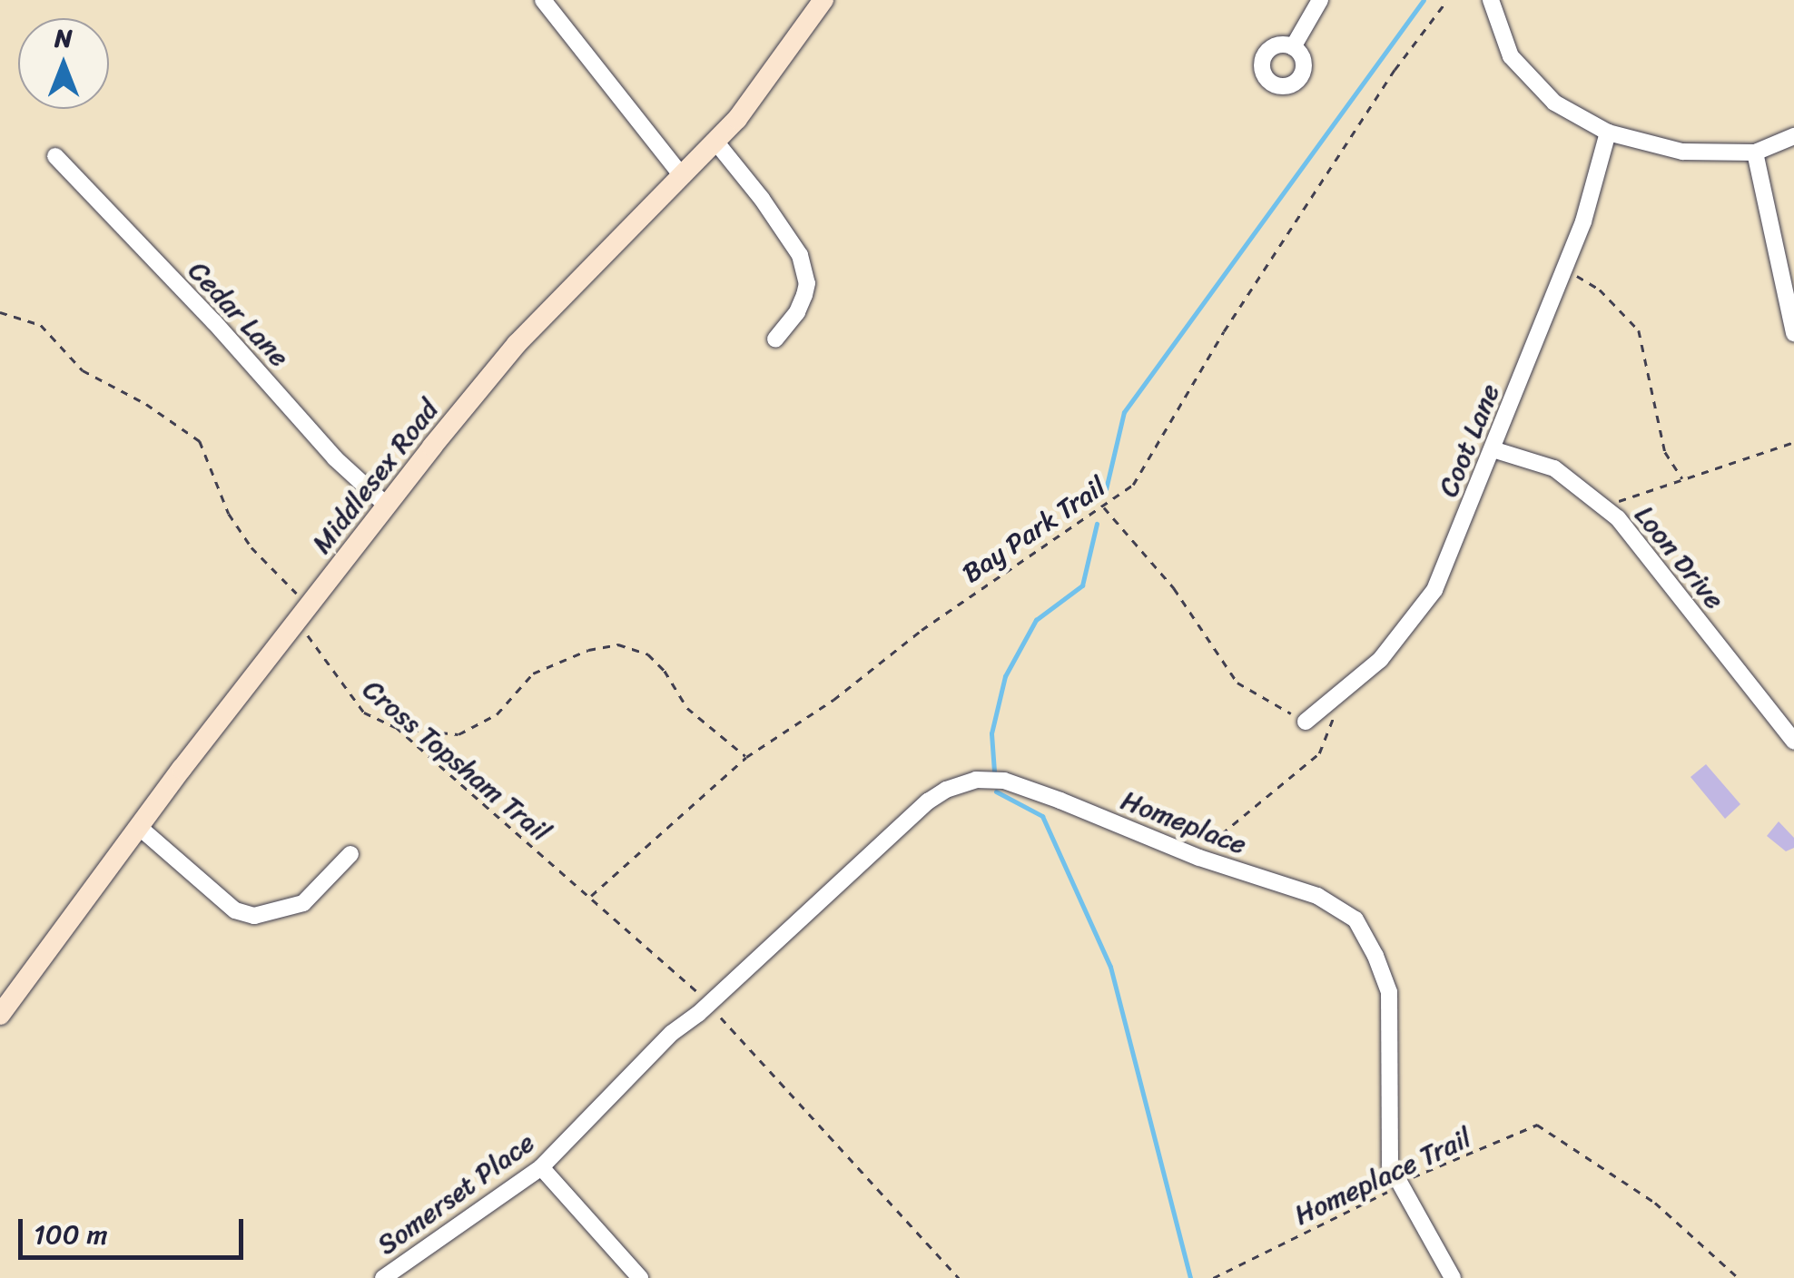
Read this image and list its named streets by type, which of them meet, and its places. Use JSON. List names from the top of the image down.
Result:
{
  "streets": {
    "main road": ["Middlesex Road"],
    "street": [
      "Cedar Lane",
      "Coot Lane",
      "Loon Drive",
      "Homeplace",
      "Somerset Place"
    ],
    "path": ["Bay Park Trail", "Cross Topsham Trail", "Homeplace Trail"]
  },
  "crossings": [
    ["Cedar Lane", "Middlesex Road"],
    ["Coot Lane", "Loon Drive"],
    ["Middlesex Road", "Cross Topsham Trail"],
    ["Bay Park Trail", "Cross Topsham Trail"],
    ["Cross Topsham Trail", "Homeplace"],
    ["Homeplace", "Homeplace Trail"],
    ["Homeplace", "Somerset Place"]
  ],
  "scale_bar": "100 m",
  "north": "top"
}
